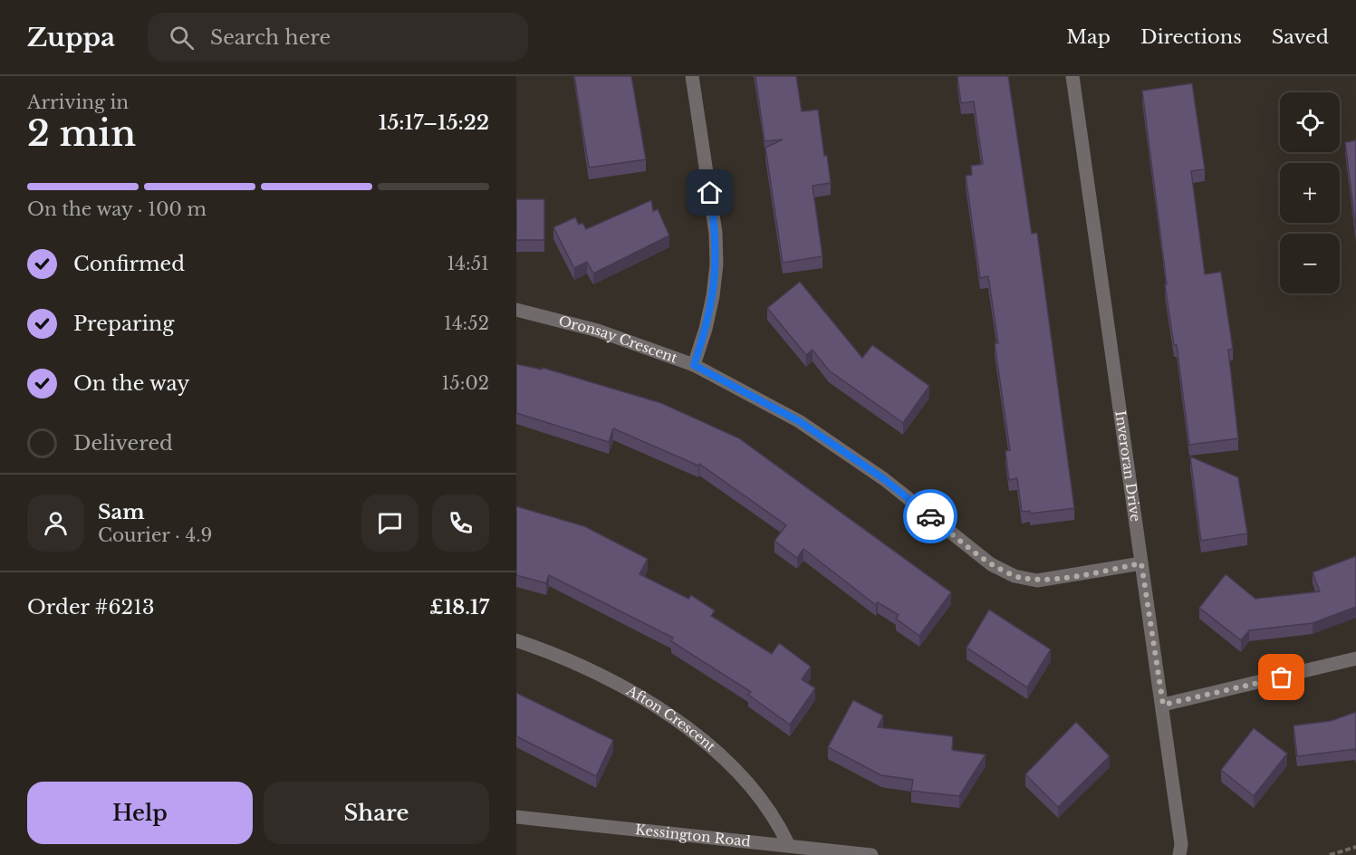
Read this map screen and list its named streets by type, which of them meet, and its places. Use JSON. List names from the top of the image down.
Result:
{
  "streets": {
    "street": [
      "Oronsay Crescent",
      "Inveroran Drive",
      "Afton Crescent",
      "Kessington Road"
    ]
  },
  "crossings": [
    ["Oronsay Crescent", "Inveroran Drive"],
    ["Afton Crescent", "Kessington Road"]
  ],
  "page": {
    "header": "Zuppa",
    "search": "Search here",
    "nav": ["Map", "Directions", "Saved"],
    "heading": ["2 min", "Arriving in", "15:17–15:22"],
    "panel": [
      "Sam",
      "Courier · 4.9",
      "Order #6213",
      "£18.17"
    ],
    "map_buttons": ["+", "−"],
    "bar": "On the way · 100 m",
    "list": [
      ["Confirmed", "14:51"],
      ["Preparing", "14:52"],
      ["On the way", "15:02"],
      "Delivered"
    ],
    "buttons": ["Help", "Share"]
  }
}
